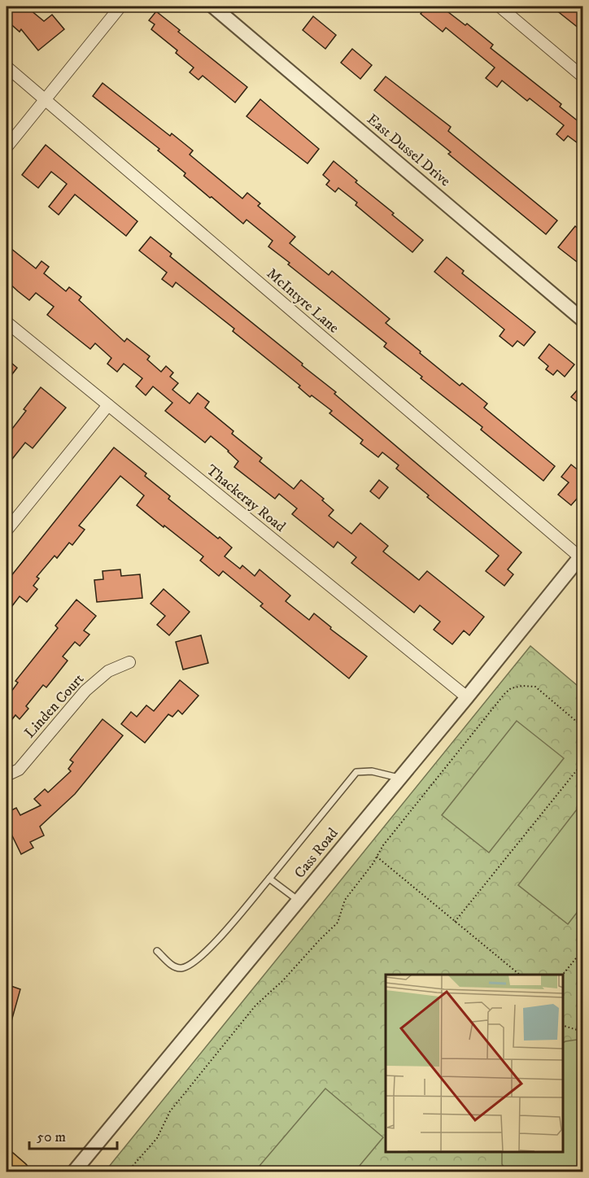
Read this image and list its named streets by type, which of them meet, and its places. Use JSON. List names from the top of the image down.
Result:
{
  "streets": {
    "street": [
      "East Dussel Drive",
      "McIntyre Lane",
      "Thackeray Road",
      "Linden Court",
      "Cass Road"
    ]
  },
  "crossings": [
    ["McIntyre Lane", "Cass Road"],
    ["Thackeray Road", "Cass Road"]
  ],
  "scale_bar": "50 m"
}
